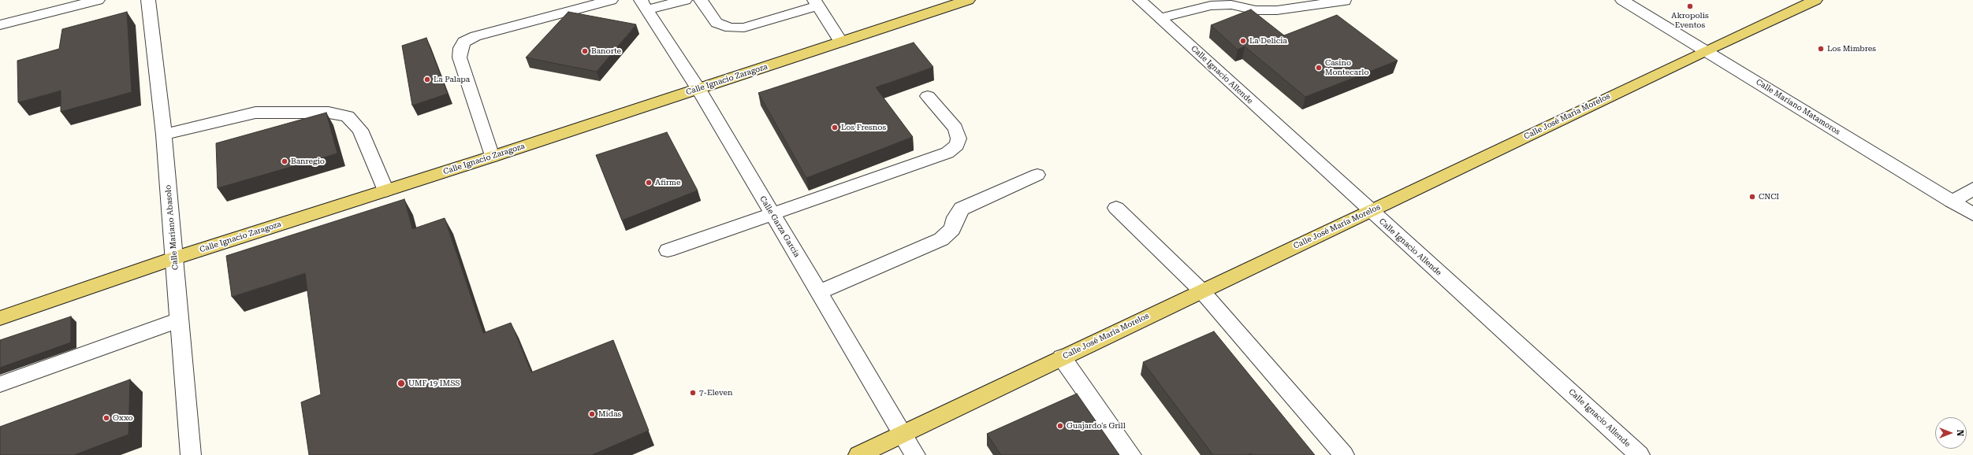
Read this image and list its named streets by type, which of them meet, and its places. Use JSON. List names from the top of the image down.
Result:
{
  "streets": {
    "main road": ["Calle Ignacio Zaragoza", "Calle José María Morelos"],
    "street": [
      "Calle Ignacio Allende",
      "Calle Mariano Matamoros",
      "Calle Garza García",
      "Calle Mariano Abasolo"
    ]
  },
  "crossings": [
    ["Calle Ignacio Allende", "Calle José María Morelos"],
    ["Calle Ignacio Zaragoza", "Calle Garza García"],
    ["Calle Ignacio Zaragoza", "Calle Mariano Abasolo"],
    ["Calle Mariano Matamoros", "Calle José María Morelos"],
    ["Calle José María Morelos", "Calle Garza García"]
  ],
  "places": [
    "Akropolis Eventos",
    "La Delicia",
    "Los Mimbres",
    "Banorte",
    "Casino Montecarlo",
    "La Palapa",
    "Los Fresnos",
    "Banregio",
    "Afirme",
    "CNCI",
    "UMF 19 IMSS",
    "7-Eleven",
    "Midas",
    "Oxxo",
    "Guajardo's Grill"
  ],
  "north": "right"
}
